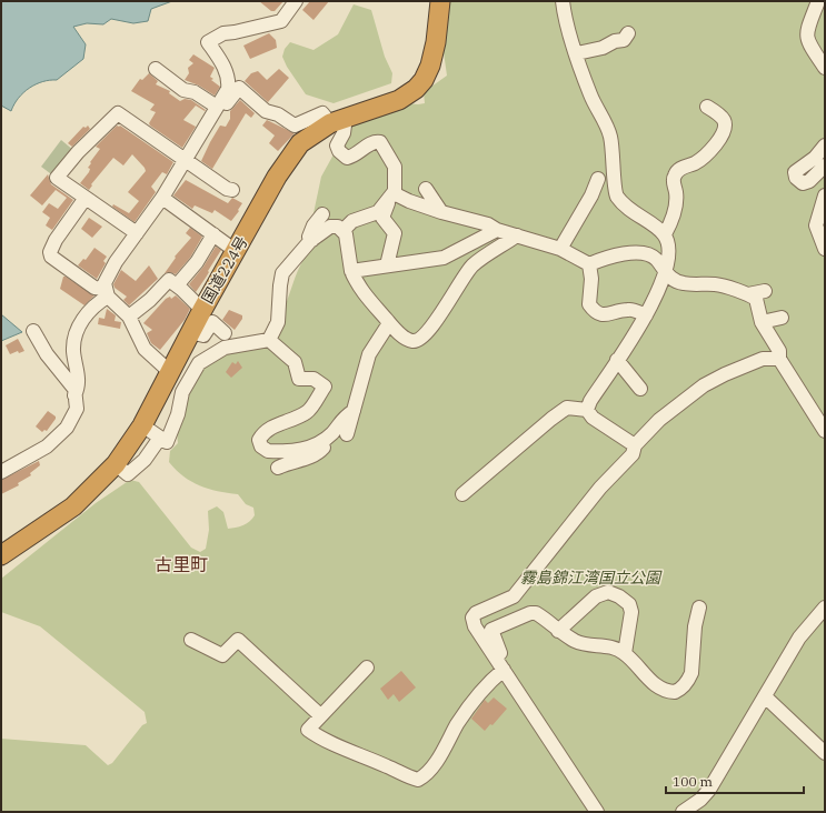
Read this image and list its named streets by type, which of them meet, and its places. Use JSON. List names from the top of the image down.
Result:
{
  "streets": {
    "highway": ["国道224号"]
  },
  "districts": ["古里町"],
  "parks": ["霧島錦江湾国立公園"],
  "scale_bar": "100 m"
}
